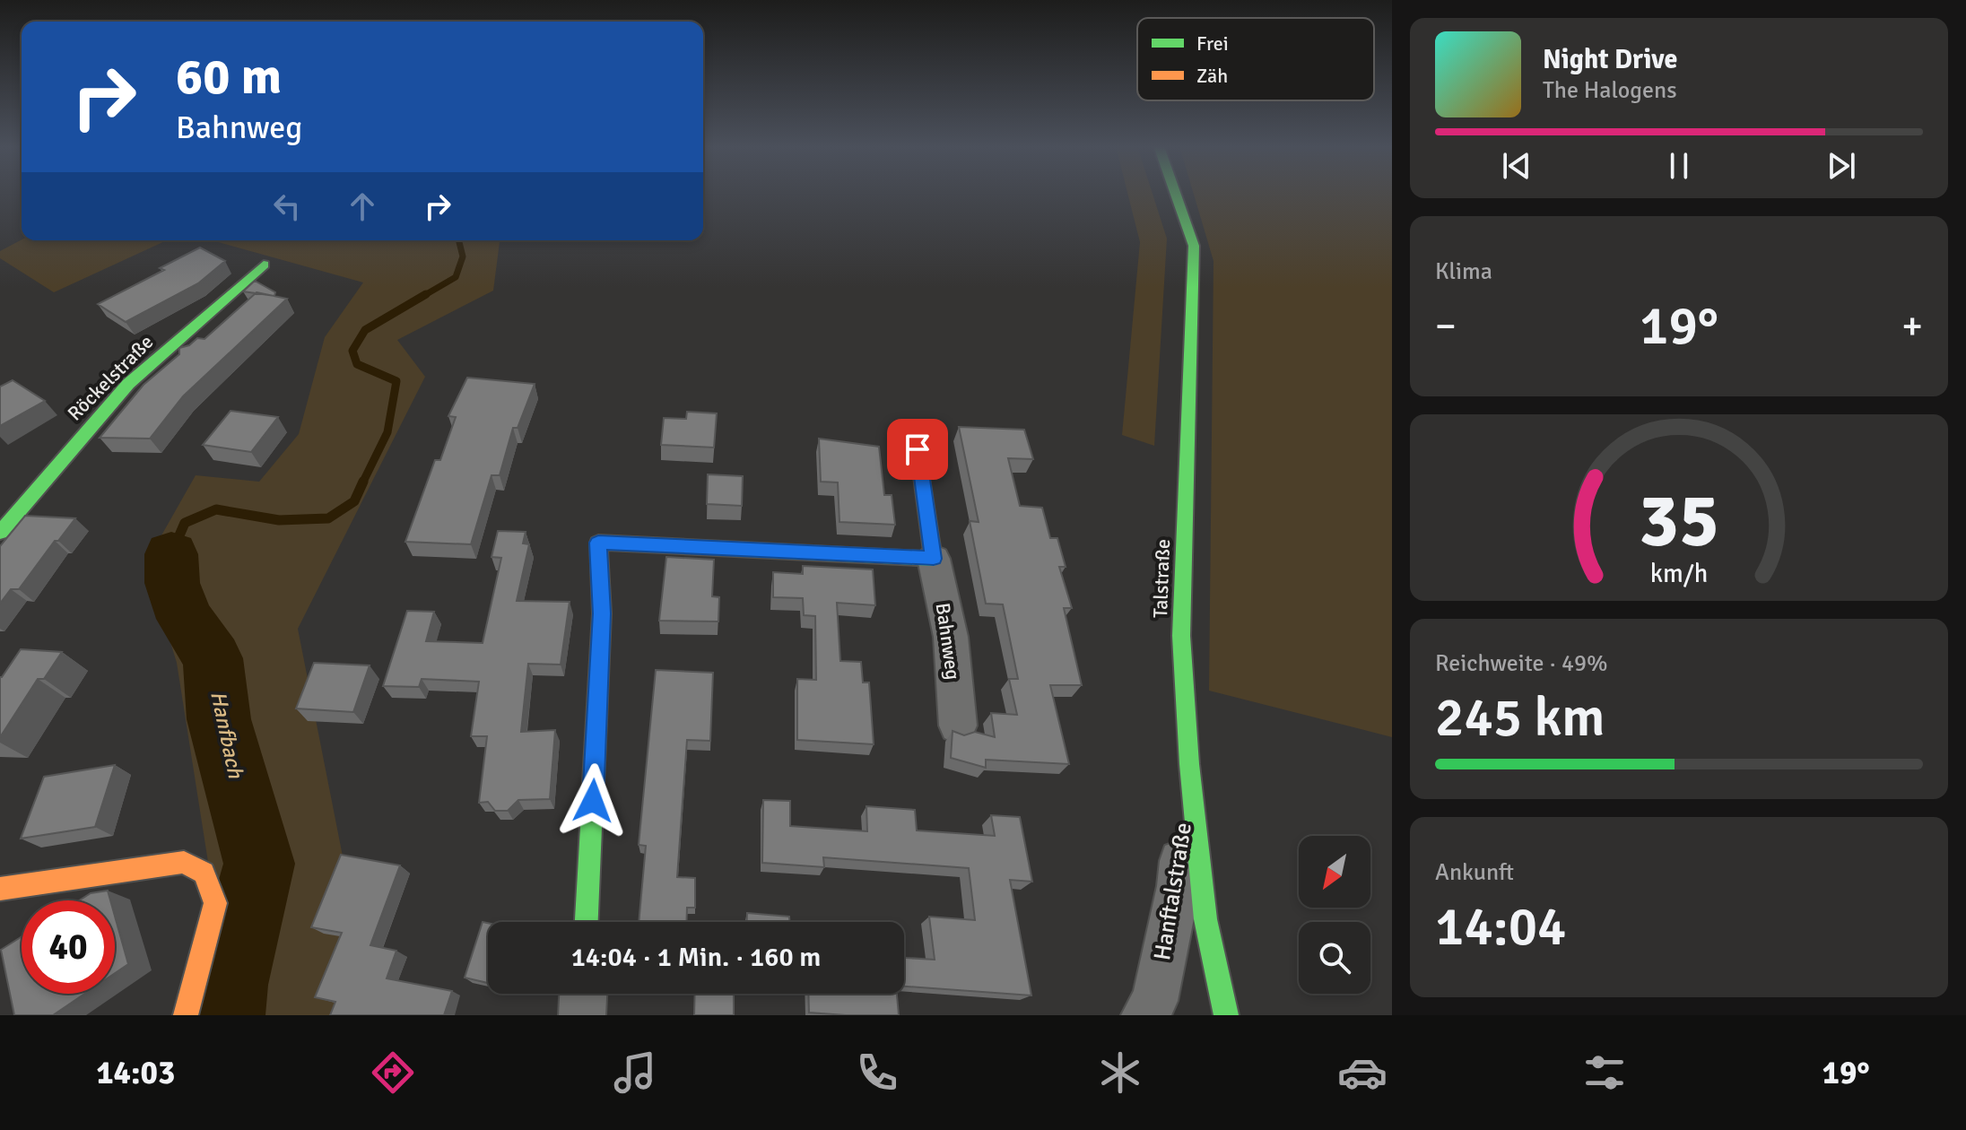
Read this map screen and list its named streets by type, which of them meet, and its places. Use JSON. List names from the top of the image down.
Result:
{
  "streets": {
    "street": [
      "Röckelstraße",
      "Talstraße",
      "Bahnweg",
      "Hanftalstraße"
    ]
  },
  "crossings": [
    ["Talstraße", "Hanftalstraße"]
  ],
  "water": ["Hanfbach"],
  "legend": ["Frei", "Zäh"],
  "north": "bottom left",
  "page": {
    "turn": ["60 m", "Bahnweg"],
    "song": ["Night Drive", "The Halogens"],
    "tile": [
      "Klima",
      ["Reichweite · 49%", "245 km"],
      ["Ankunft", "14:04"]
    ],
    "heat": ["−", "19°", "+"],
    "limit": "40",
    "trip": "14:04 · 1 Min. · 160 m",
    "tabs": ["14:03", "19°"],
    "gauge": ["35", "km/h"]
  }
}
